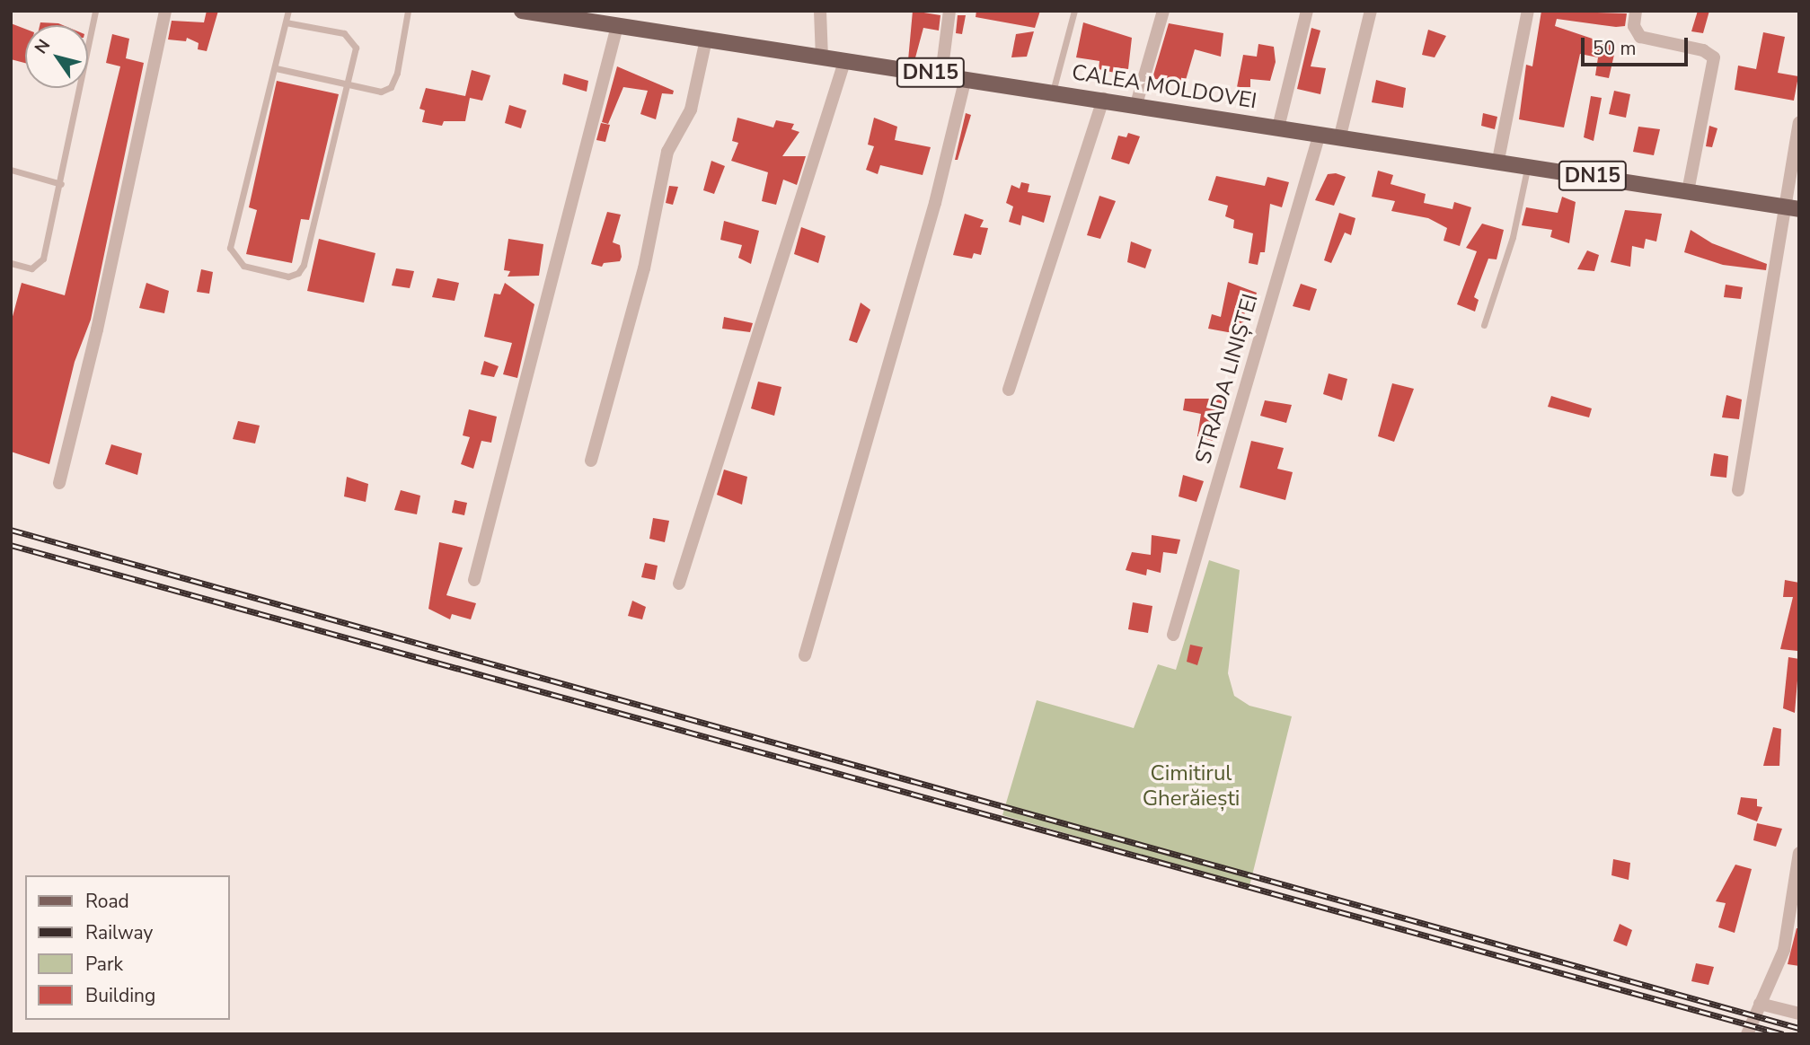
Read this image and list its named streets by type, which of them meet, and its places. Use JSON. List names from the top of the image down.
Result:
{
  "streets": {
    "main road": ["DN15", "CALEA MOLDOVEI"],
    "street": ["STRADA LINIȘTEI"]
  },
  "crossings": [
    ["CALEA MOLDOVEI", "STRADA LINIȘTEI"]
  ],
  "parks": ["Cimitirul Gherăiești"],
  "legend": [
    "Road",
    "Railway",
    "Park",
    "Building"
  ],
  "scale_bar": "50 m",
  "north": "top left"
}
